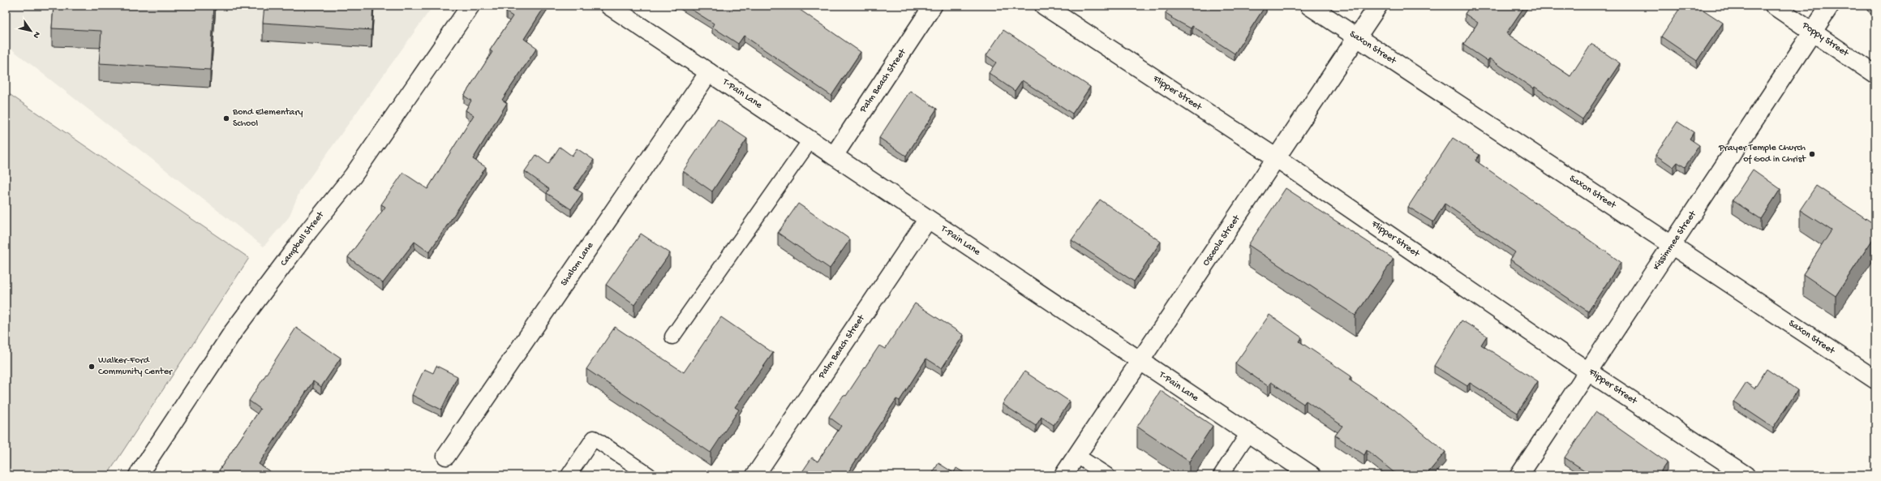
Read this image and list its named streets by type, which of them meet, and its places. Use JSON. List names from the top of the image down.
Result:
{
  "streets": {
    "street": [
      "Poppy Street",
      "Saxon Street",
      "Palm Beach Street",
      "Flipper Street",
      "T-Pain Lane",
      "Campbell Street",
      "Osceola Street",
      "Kissimmee Street",
      "Shalom Lane"
    ]
  },
  "crossings": [
    ["Poppy Street", "Kissimmee Street"],
    ["Saxon Street", "Osceola Street"],
    ["Saxon Street", "Kissimmee Street"],
    ["Palm Beach Street", "T-Pain Lane"],
    ["Flipper Street", "Osceola Street"],
    ["Flipper Street", "Kissimmee Street"],
    ["T-Pain Lane", "Osceola Street"],
    ["T-Pain Lane", "Shalom Lane"]
  ],
  "places": ["Bond Elementary School", "Prayer Temple Church of God in Christ", "Walker-Ford Community Center"],
  "north": "bottom right"
}
